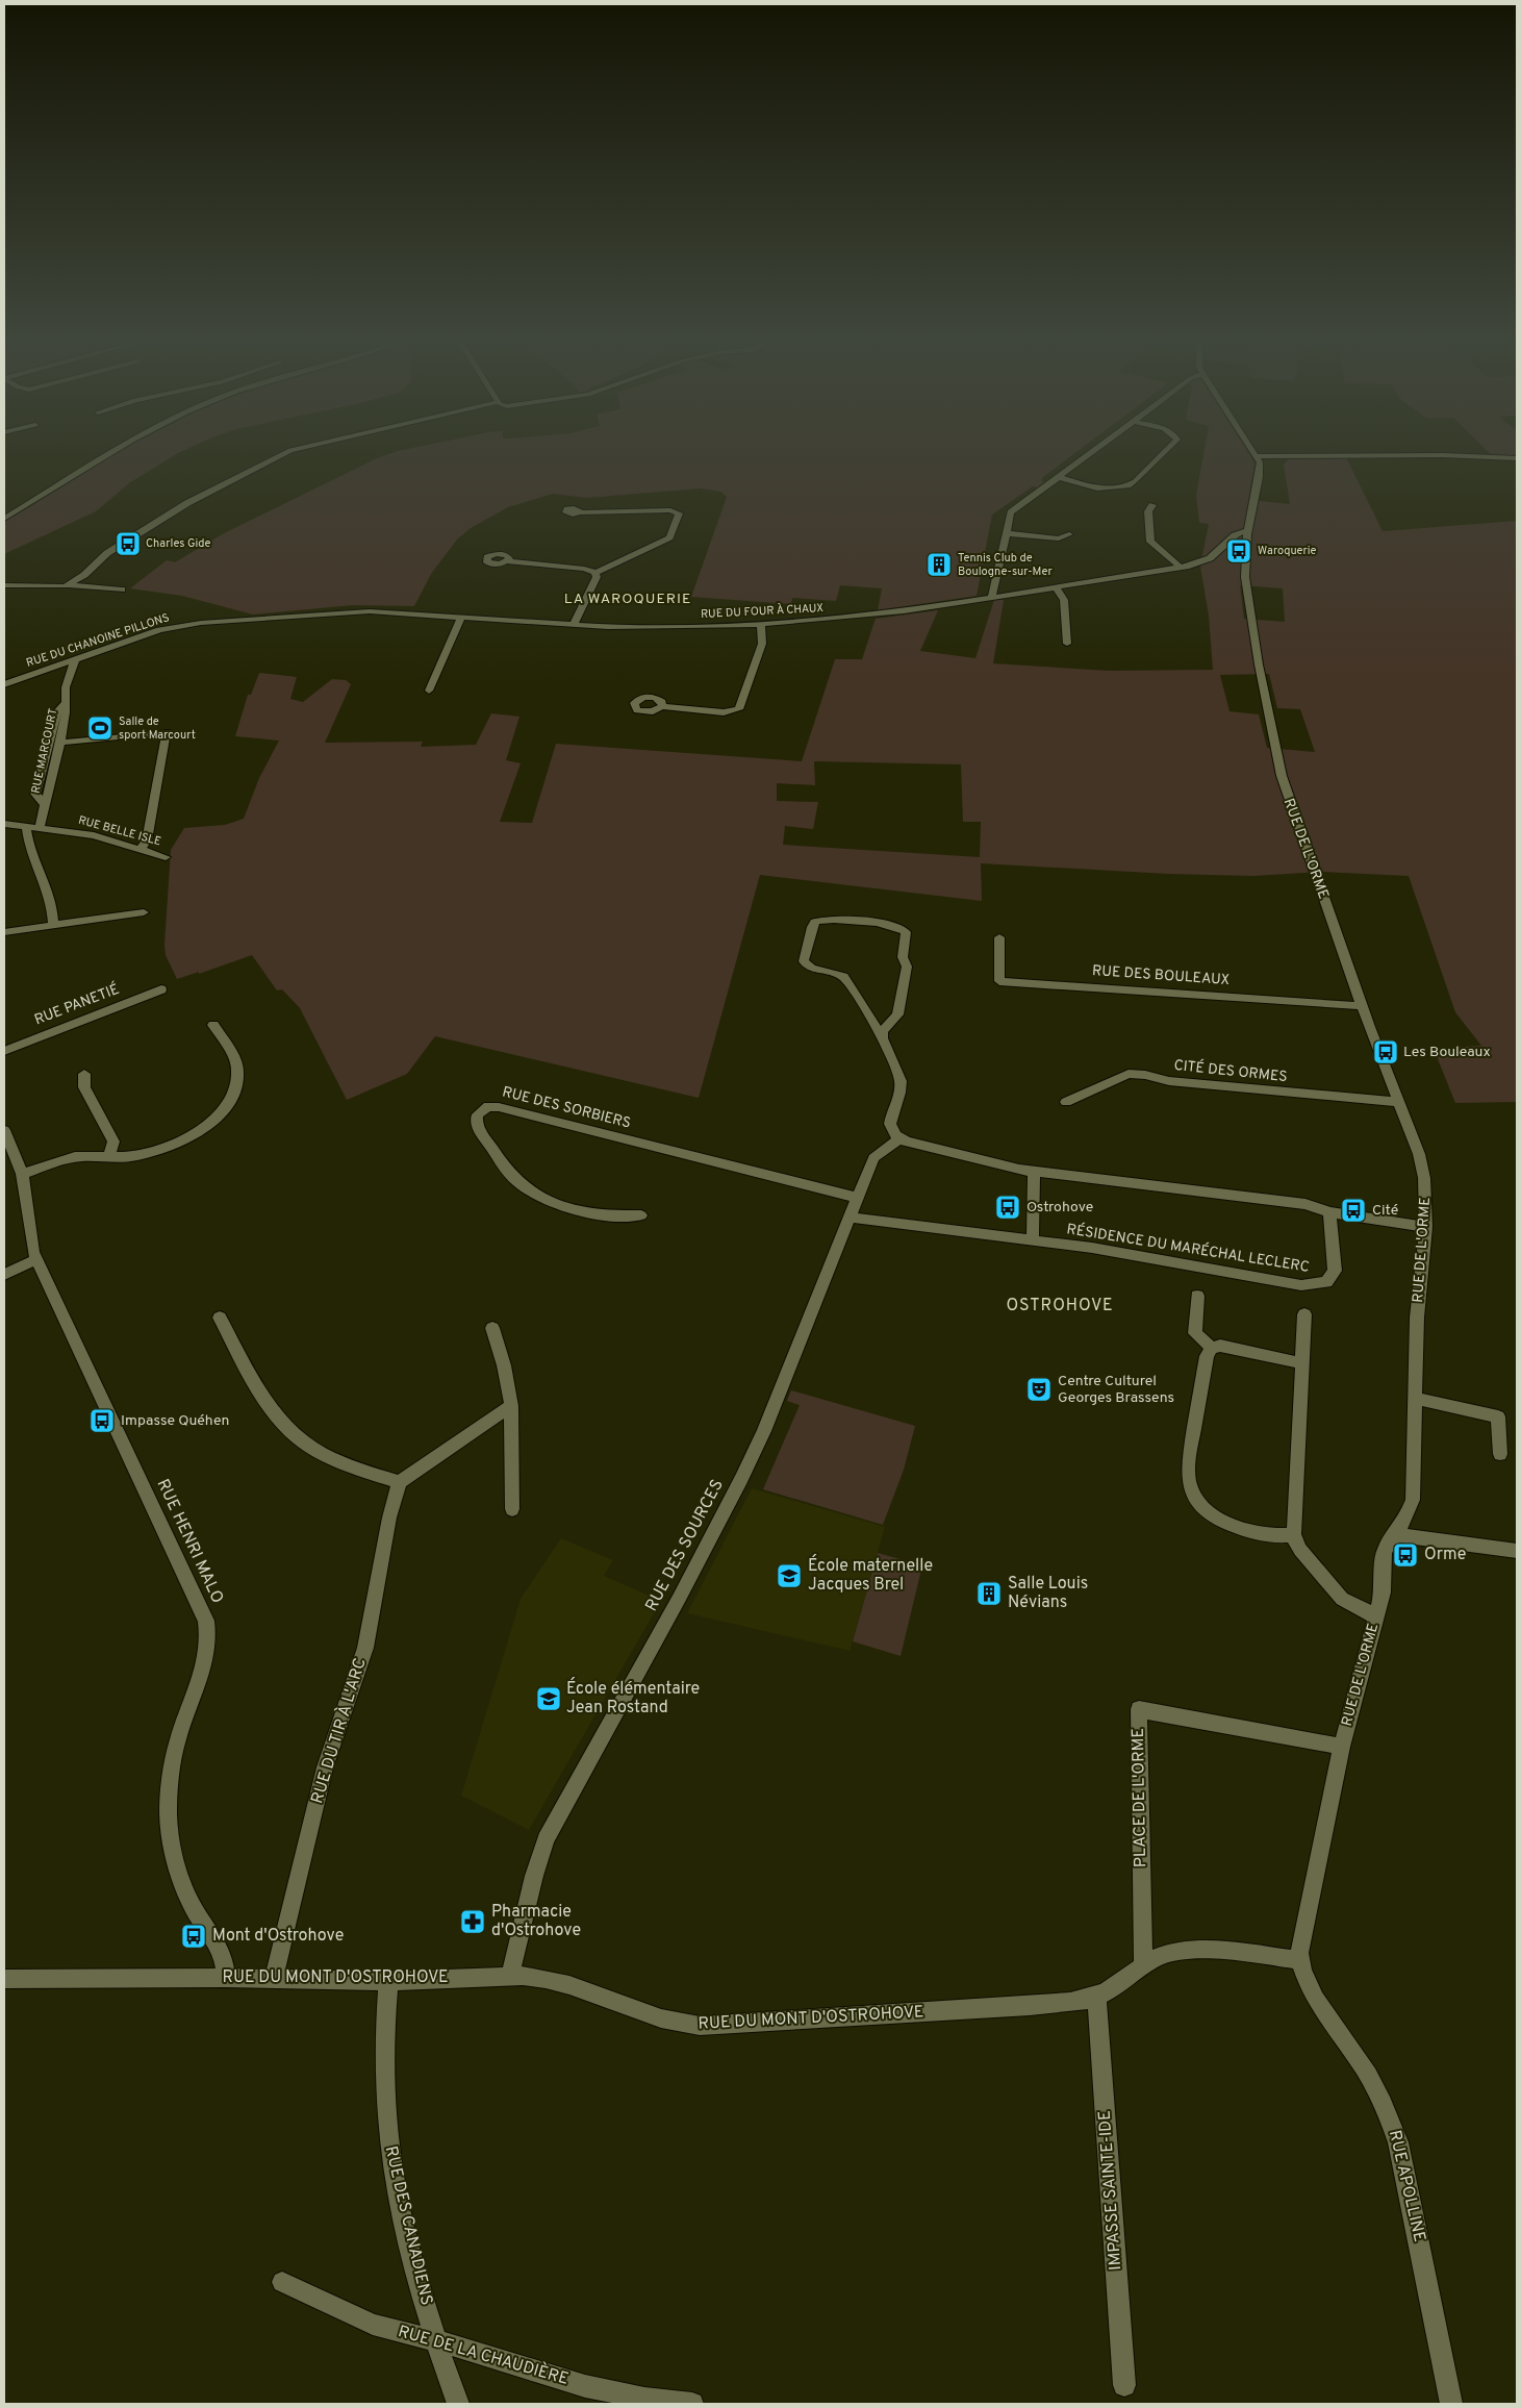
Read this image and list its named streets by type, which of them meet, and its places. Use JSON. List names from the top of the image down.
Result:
{
  "streets": {
    "street": [
      "RUE DU FOUR À CHAUX",
      "RUE DU CHANOINE PILLONS",
      "RUE MARCOURT",
      "RUE BELLE ISLE",
      "RUE DE L'ORME",
      "RUE DES BOULEAUX",
      "RUE PANETIÉ",
      "CITÉ DES ORMES",
      "RUE DES SORBIERS",
      "RÉSIDENCE DU MARÉCHAL LECLERC",
      "RUE HENRI MALO",
      "RUE DES SOURCES",
      "RUE DU TIR À L'ARC",
      "PLACE DE L'ORME",
      "RUE DU MONT D'OSTROHOVE",
      "RUE APOLLINE",
      "IMPASSE SAINTE-IDE",
      "RUE DES CANADIENS",
      "RUE DE LA CHAUDIÈRE"
    ]
  },
  "crossings": [
    ["RUE DU FOUR À CHAUX", "RUE DU CHANOINE PILLONS"],
    ["RUE DU FOUR À CHAUX", "RUE DE L'ORME"],
    ["RUE DU CHANOINE PILLONS", "RUE MARCOURT"],
    ["RUE MARCOURT", "RUE BELLE ISLE"],
    ["RUE DE L'ORME", "RUE DES BOULEAUX"],
    ["RUE DE L'ORME", "CITÉ DES ORMES"],
    ["RUE DE L'ORME", "PLACE DE L'ORME"],
    ["RUE DE L'ORME", "RUE DU MONT D'OSTROHOVE"],
    ["RUE DE L'ORME", "RUE APOLLINE"],
    ["RUE DES SORBIERS", "RUE DES SOURCES"],
    ["RÉSIDENCE DU MARÉCHAL LECLERC", "RUE DES SOURCES"],
    ["RUE HENRI MALO", "RUE DU MONT D'OSTROHOVE"],
    ["RUE DES SOURCES", "RUE DU MONT D'OSTROHOVE"],
    ["RUE DU TIR À L'ARC", "RUE DU MONT D'OSTROHOVE"],
    ["PLACE DE L'ORME", "RUE DU MONT D'OSTROHOVE"],
    ["RUE DU MONT D'OSTROHOVE", "RUE APOLLINE"],
    ["RUE DU MONT D'OSTROHOVE", "IMPASSE SAINTE-IDE"],
    ["RUE DU MONT D'OSTROHOVE", "RUE DES CANADIENS"],
    ["RUE DES CANADIENS", "RUE DE LA CHAUDIÈRE"]
  ],
  "districts": ["LA WAROQUERIE", "OSTROHOVE"],
  "places": {
    "bus stop": [
      "Charles Gide",
      "Waroquerie",
      "Les Bouleaux",
      "Ostrohove",
      "Cité",
      "Impasse Quéhen",
      "Orme",
      "Mont d'Ostrohove"
    ],
    "building": ["Tennis Club de Boulogne-sur-Mer", "Salle Louis Névians"],
    "sports": ["Salle de sport Marcourt"],
    "theatre": ["Centre Culturel Georges Brassens"],
    "school or university": ["École maternelle Jacques Brel", "École élémentaire Jean Rostand"],
    "pharmacy": ["Pharmacie d'Ostrohove"]
  }
}
